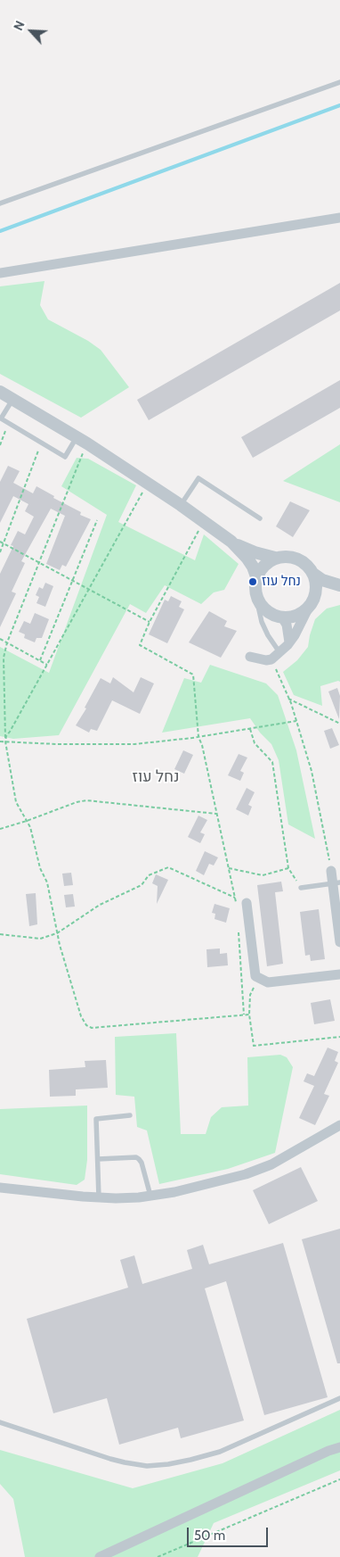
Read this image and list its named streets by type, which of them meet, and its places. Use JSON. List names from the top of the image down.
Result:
{
  "districts": ["נחל עוז"],
  "places": ["נחל עוז"],
  "scale_bar": "50 m",
  "north": "top left"
}
